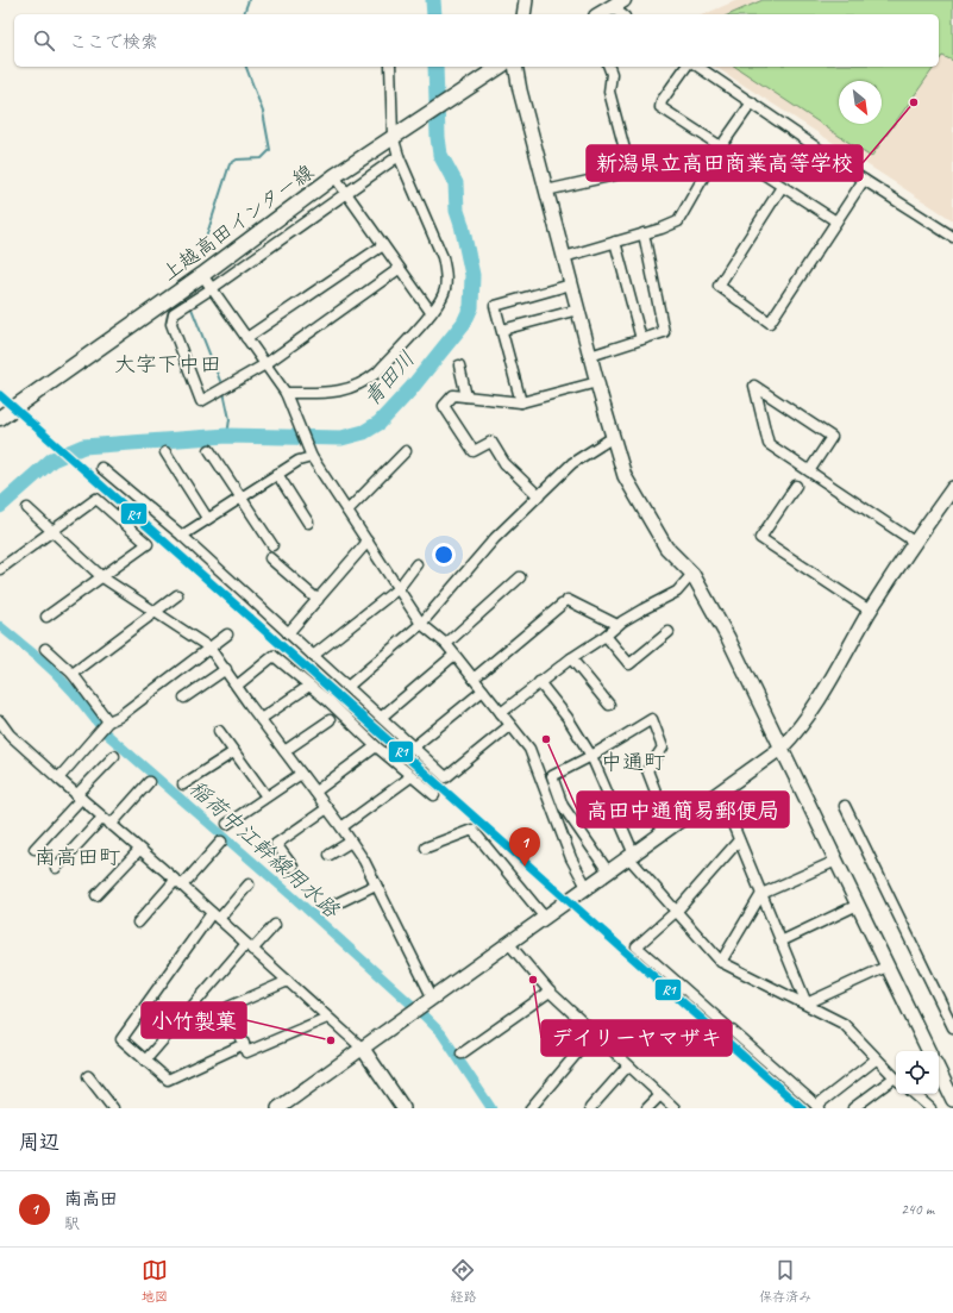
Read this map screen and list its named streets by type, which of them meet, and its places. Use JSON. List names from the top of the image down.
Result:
{
  "streets": {
    "main road": ["上越高田インター線"]
  },
  "districts": ["大字下中田", "中通町", "南高田町"],
  "water": ["青田川", "稲荷中江幹線用水路"],
  "places": [
    "新潟県立高田商業高等学校",
    "高田中通簡易郵便局",
    "デイリーヤマザキ",
    "小竹製菓"
  ],
  "lines": ["transit line R1"],
  "north": "bottom right",
  "page": {
    "search": "ここで検索",
    "pins": "1",
    "heading": "周辺",
    "list": [
      {
        "mark": "1",
        "name": "南高田",
        "note": "駅",
        "value": "240 m"
      }
    ],
    "nav": ["地図", "経路", "保存済み"]
  }
}
